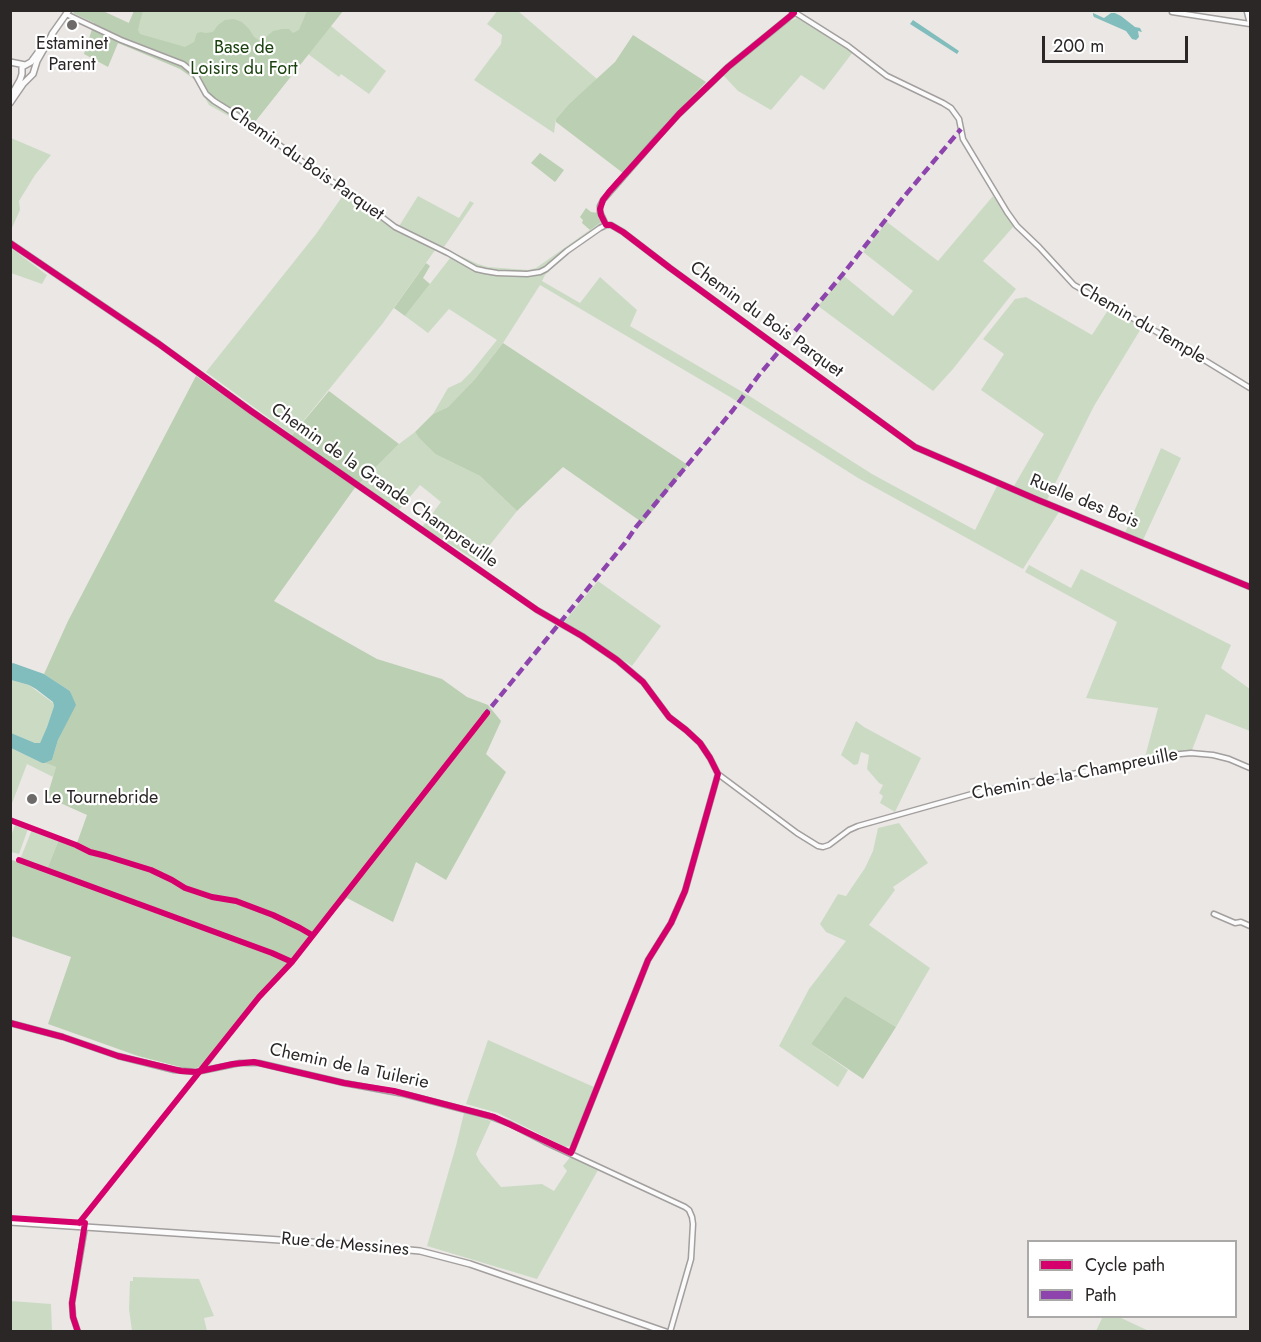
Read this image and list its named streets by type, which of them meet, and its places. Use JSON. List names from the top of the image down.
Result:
{
  "streets": {
    "main road": ["Rue de Messines"],
    "street": [
      "Chemin du Bois Parquet",
      "Chemin du Temple",
      "Chemin de la Grande Champreuille",
      "Ruelle des Bois",
      "Chemin de la Champreuille",
      "Chemin de la Tuilerie"
    ]
  },
  "crossings": [
    ["Chemin du Bois Parquet", "Ruelle des Bois"],
    ["Chemin de la Grande Champreuille", "Chemin de la Champreuille"],
    ["Chemin de la Tuilerie", "Rue de Messines"]
  ],
  "parks": ["Base de Loisirs du Fort"],
  "places": ["Estaminet Parent", "Le Tournebride"],
  "legend": ["Cycle path", "Path"],
  "scale_bar": "200 m"
}
